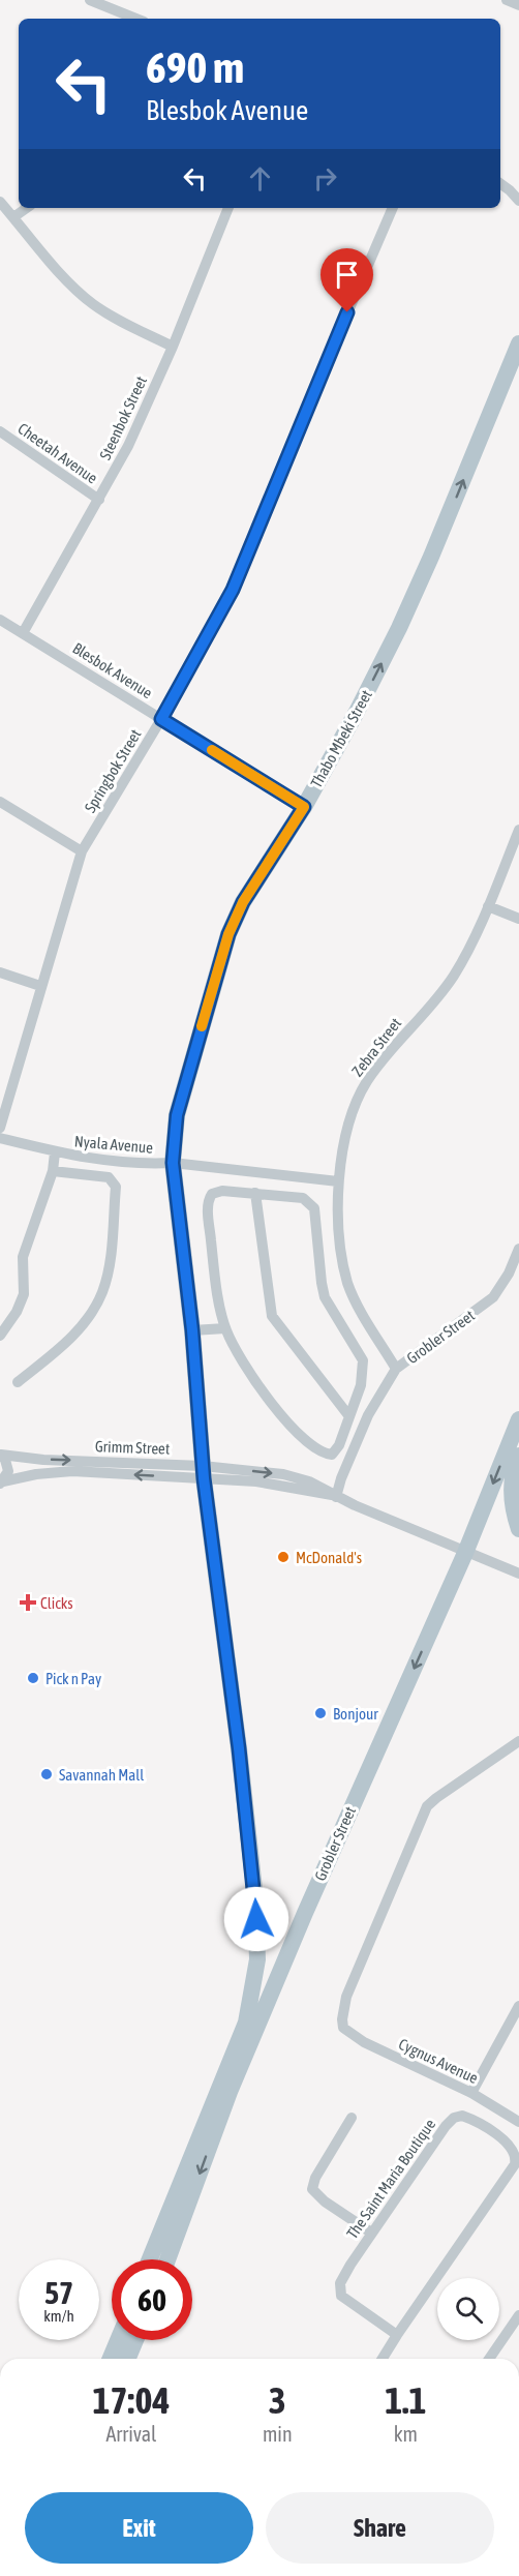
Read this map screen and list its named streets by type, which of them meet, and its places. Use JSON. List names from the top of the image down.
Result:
{
  "streets": {
    "main road": ["Thabo Mbeki Street", "Grobler Street"],
    "street": [
      "Steenbok Street",
      "Cheetah Avenue",
      "Blesbok Avenue",
      "Springbok Street",
      "Zebra Street",
      "Nyala Avenue",
      "Grimm Street",
      "Cygnus Avenue",
      "The Saint Maria Boutique"
    ]
  },
  "crossings": [
    ["Steenbok Street", "Cheetah Avenue"],
    ["Steenbok Street", "Blesbok Avenue"],
    ["Blesbok Avenue", "Thabo Mbeki Street"],
    ["Blesbok Avenue", "Springbok Street"],
    ["Thabo Mbeki Street", "Nyala Avenue"],
    ["Thabo Mbeki Street", "Grimm Street"],
    ["Zebra Street", "Nyala Avenue"],
    ["Zebra Street", "Grobler Street"],
    ["Grobler Street", "Grimm Street"]
  ],
  "one_way": ["Grobler Street"],
  "places": {
    "other": [
      "McDonald's",
      "Pick n Pay",
      "Bonjour",
      "Savannah Mall"
    ],
    "health": ["Clicks"]
  },
  "page": {
    "turn": ["690 m", "Blesbok Avenue"],
    "speed": "57 km/h",
    "limit": "60",
    "eta": [
      "17:04",
      "Arrival",
      "3",
      "min",
      "1.1",
      "km"
    ],
    "buttons": ["Exit", "Share"]
  }
}
